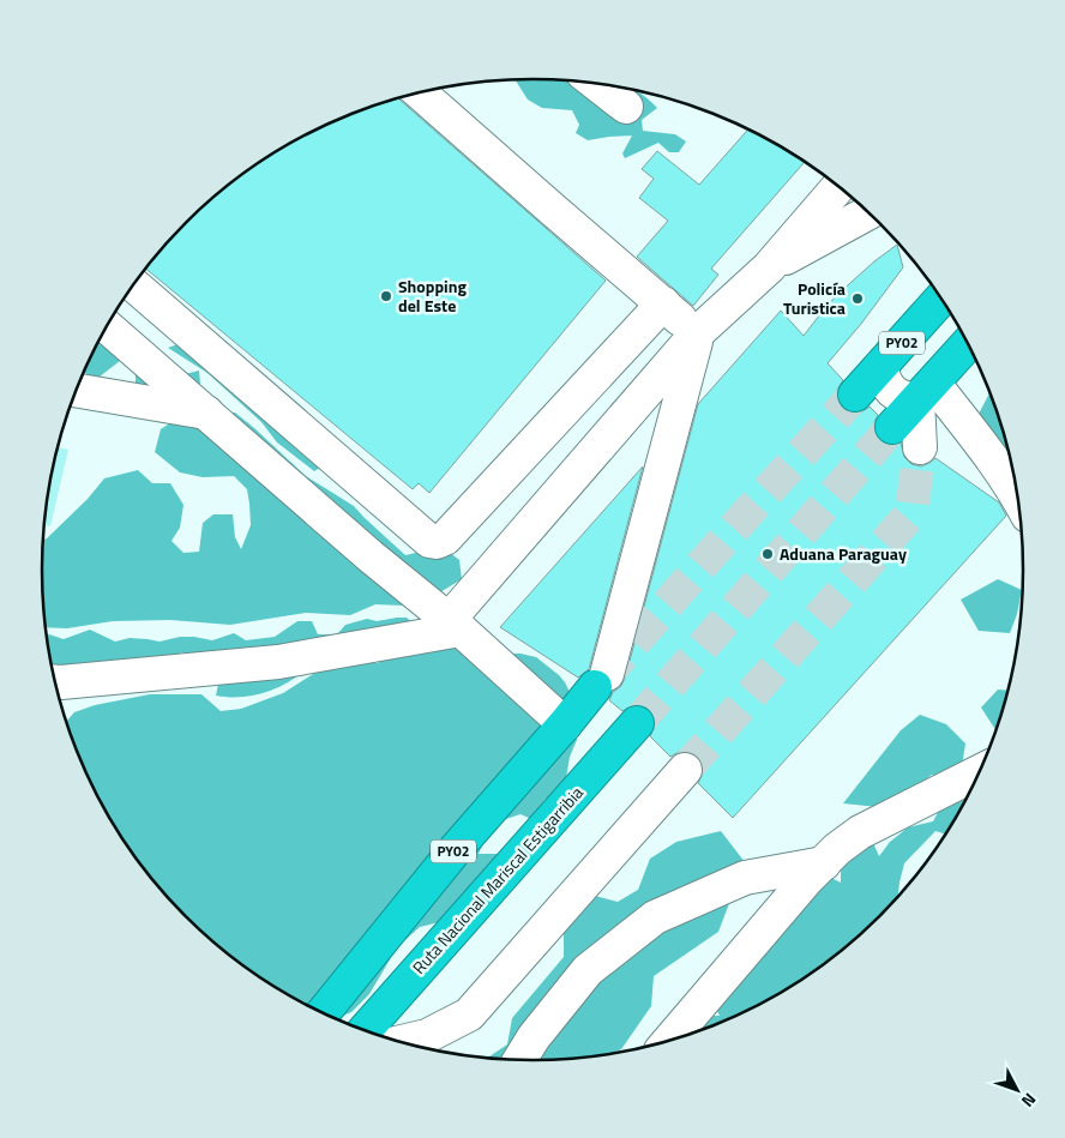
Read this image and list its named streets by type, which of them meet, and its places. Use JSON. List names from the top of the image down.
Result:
{
  "streets": {
    "highway": ["PY02", "Ruta Nacional Mariscal Estigarribia"]
  },
  "places": ["Shopping del Este", "Policía Turistica", "Aduana Paraguay"],
  "north": "bottom right"
}
